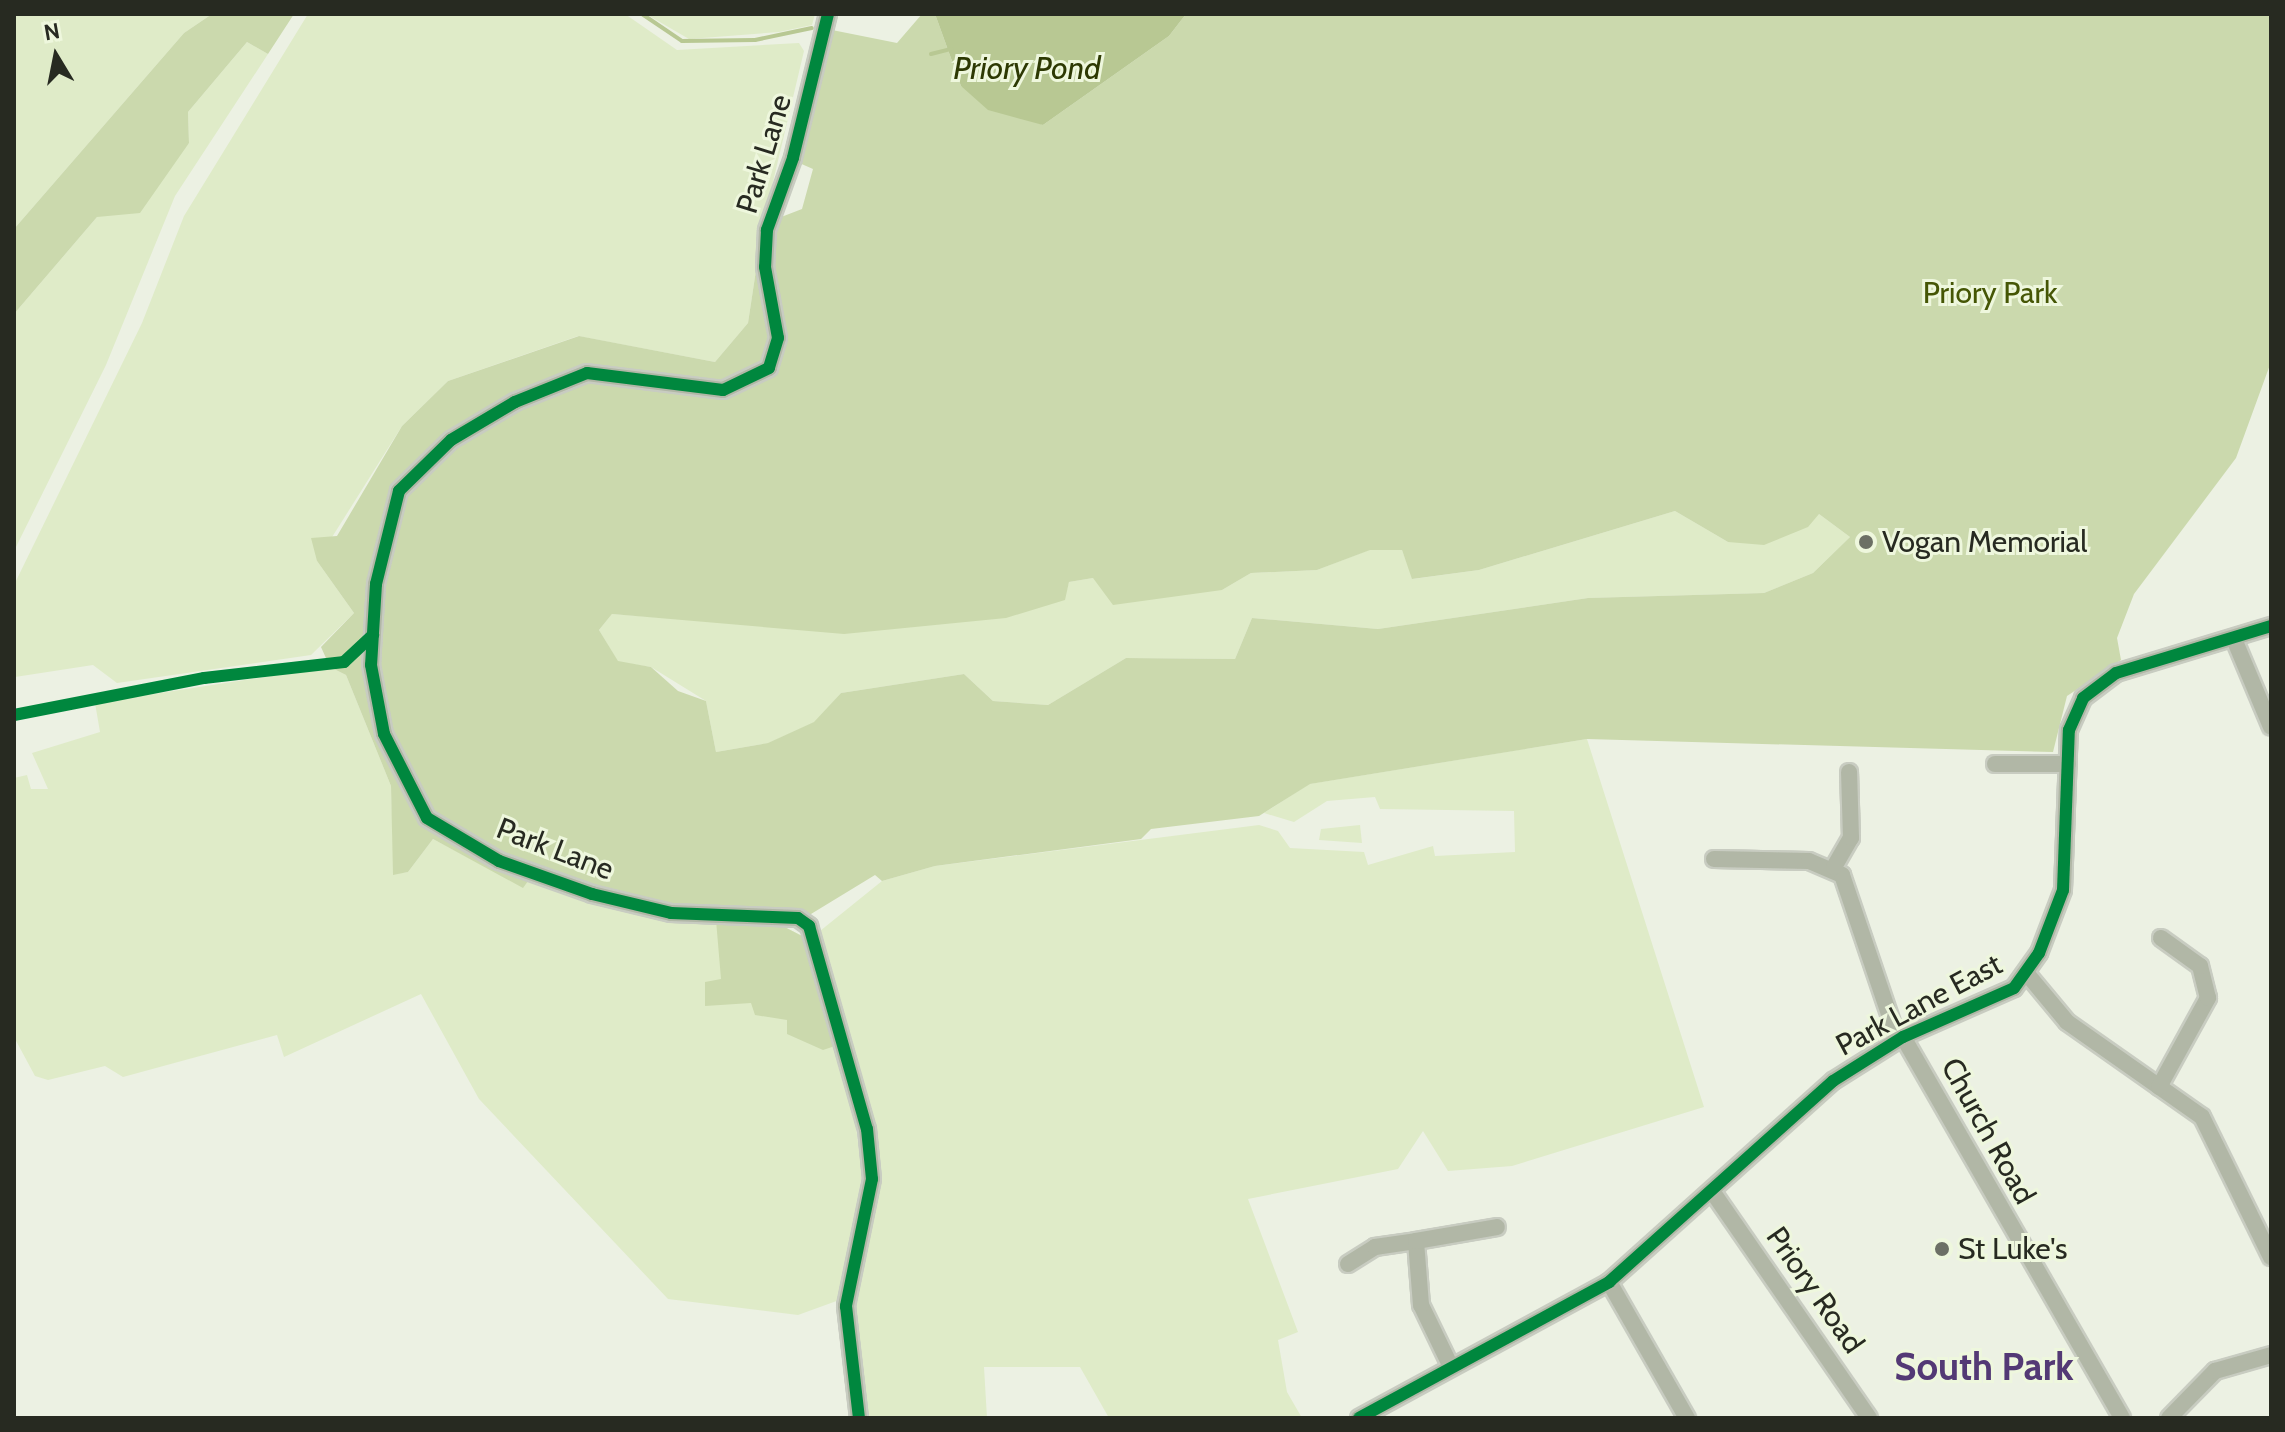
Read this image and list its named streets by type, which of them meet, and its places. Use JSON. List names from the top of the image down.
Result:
{
  "streets": {
    "street": [
      "Park Lane",
      "Park Lane East",
      "Church Road",
      "Priory Road"
    ]
  },
  "crossings": [
    ["Park Lane East", "Church Road"],
    ["Park Lane East", "Priory Road"]
  ],
  "districts": ["South Park"],
  "water": ["Priory Pond"],
  "parks": ["Priory Park"],
  "places": ["Vogan Memorial", "St Luke's"],
  "north": "top"
}
